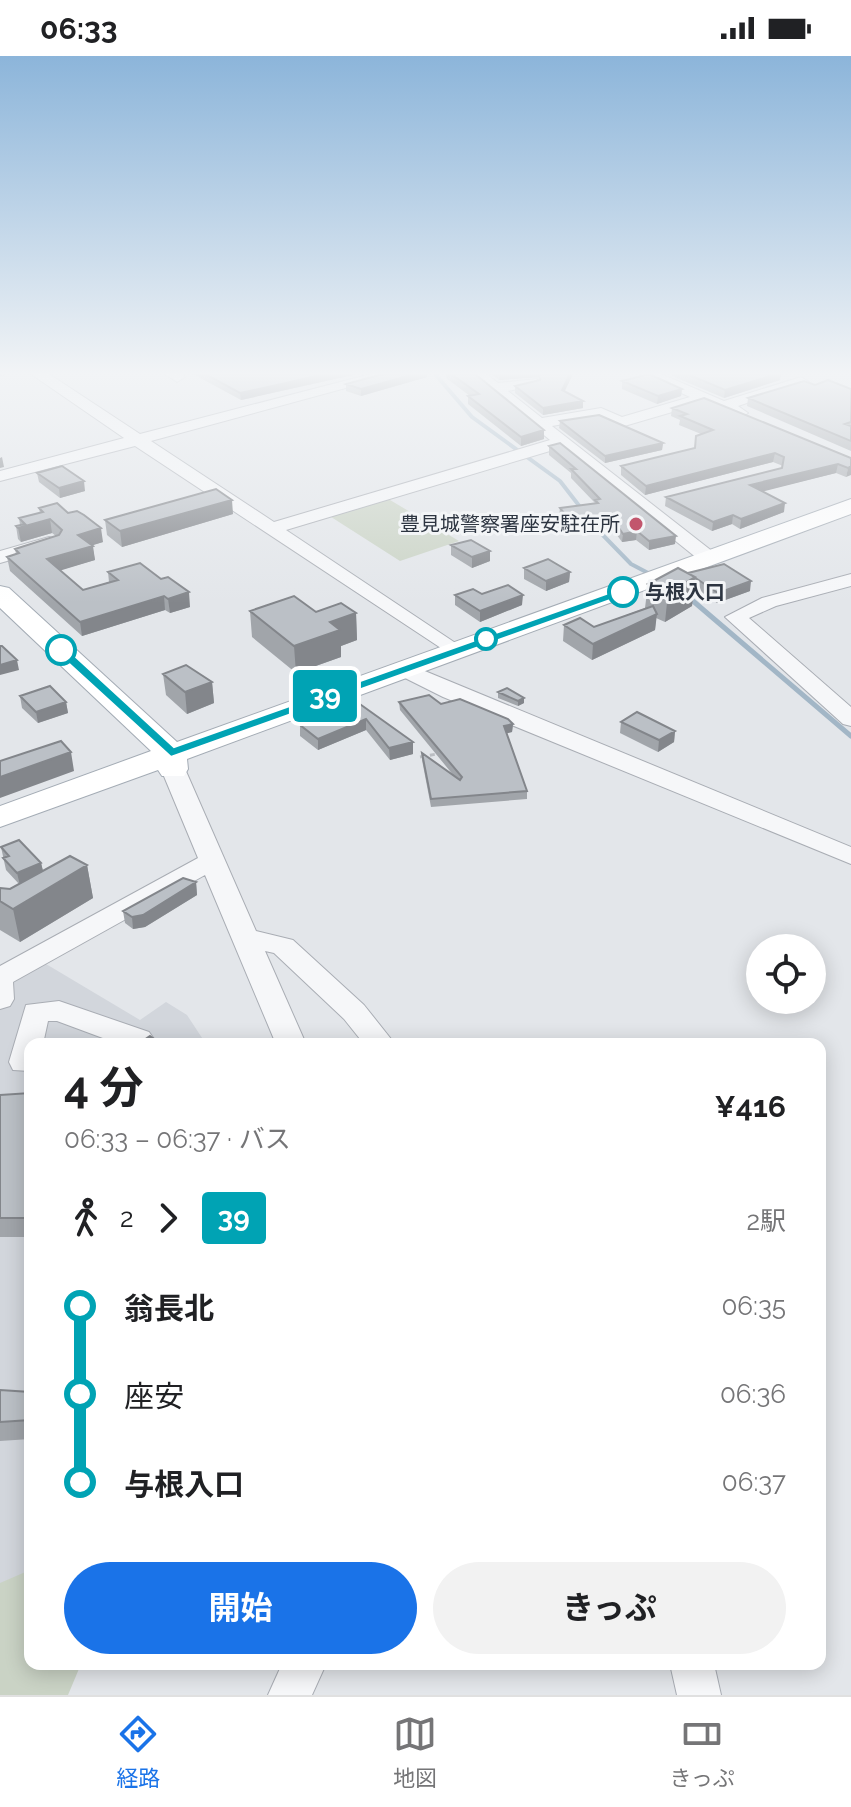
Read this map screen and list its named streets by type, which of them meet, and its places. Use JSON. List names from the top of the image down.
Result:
{
  "places": ["豊見城警察署座安駐在所", "与根入口"],
  "lines": ["bus line 39"],
  "page": {
    "status": "06:33",
    "on_map": "39",
    "heading": ["4 分", "06:33 – 06:37 · バス", "¥416"],
    "legs": ["2", "39", "2駅"],
    "list": [
      {
        "name": "翁長北",
        "value": "06:35"
      },
      {
        "name": "座安",
        "value": "06:36"
      },
      {
        "name": "与根入口",
        "value": "06:37"
      }
    ],
    "buttons": ["開始", "きっぷ"],
    "tabs": ["経路", "地図", "きっぷ"]
  }
}
